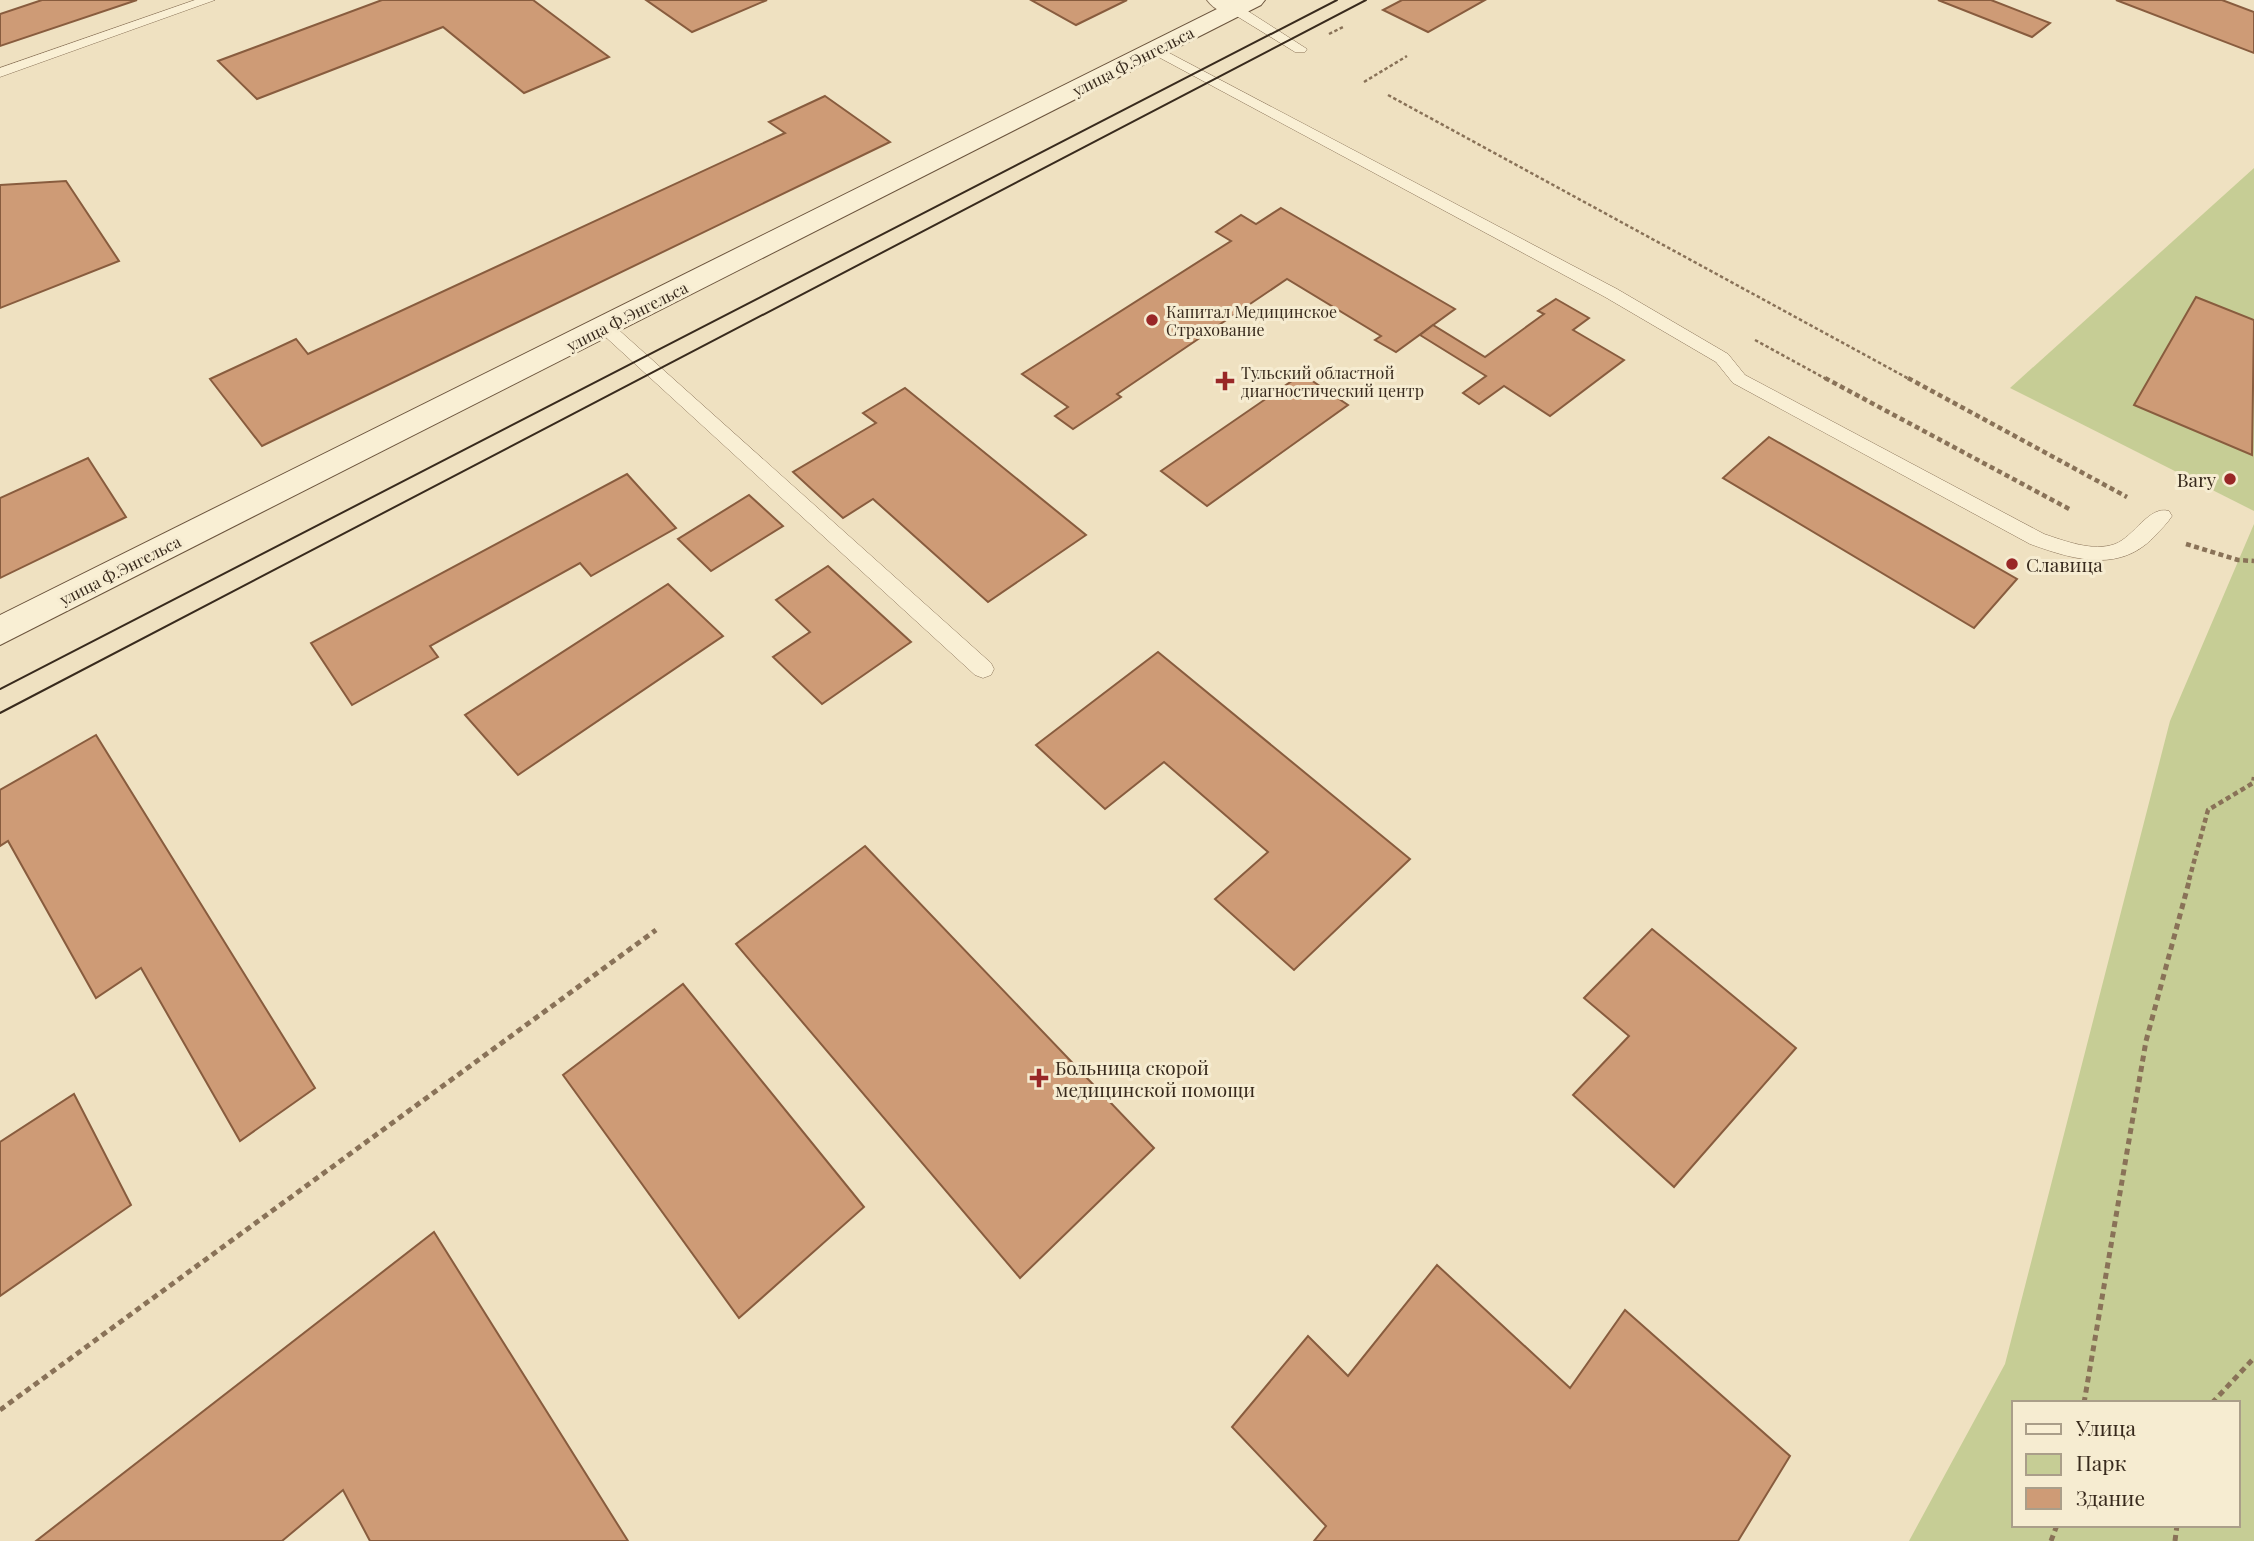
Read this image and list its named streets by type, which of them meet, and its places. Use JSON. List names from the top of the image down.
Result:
{
  "streets": {
    "street": ["улица Ф.Энгельса"]
  },
  "places": {
    "other": ["Капитал Медицинское Страхование", "Bary", "Славица"],
    "health": ["Тульский областной диагностический центр", "Больница скорой медицинской помощи"]
  },
  "legend": ["Улица", "Парк", "Здание"]
}
